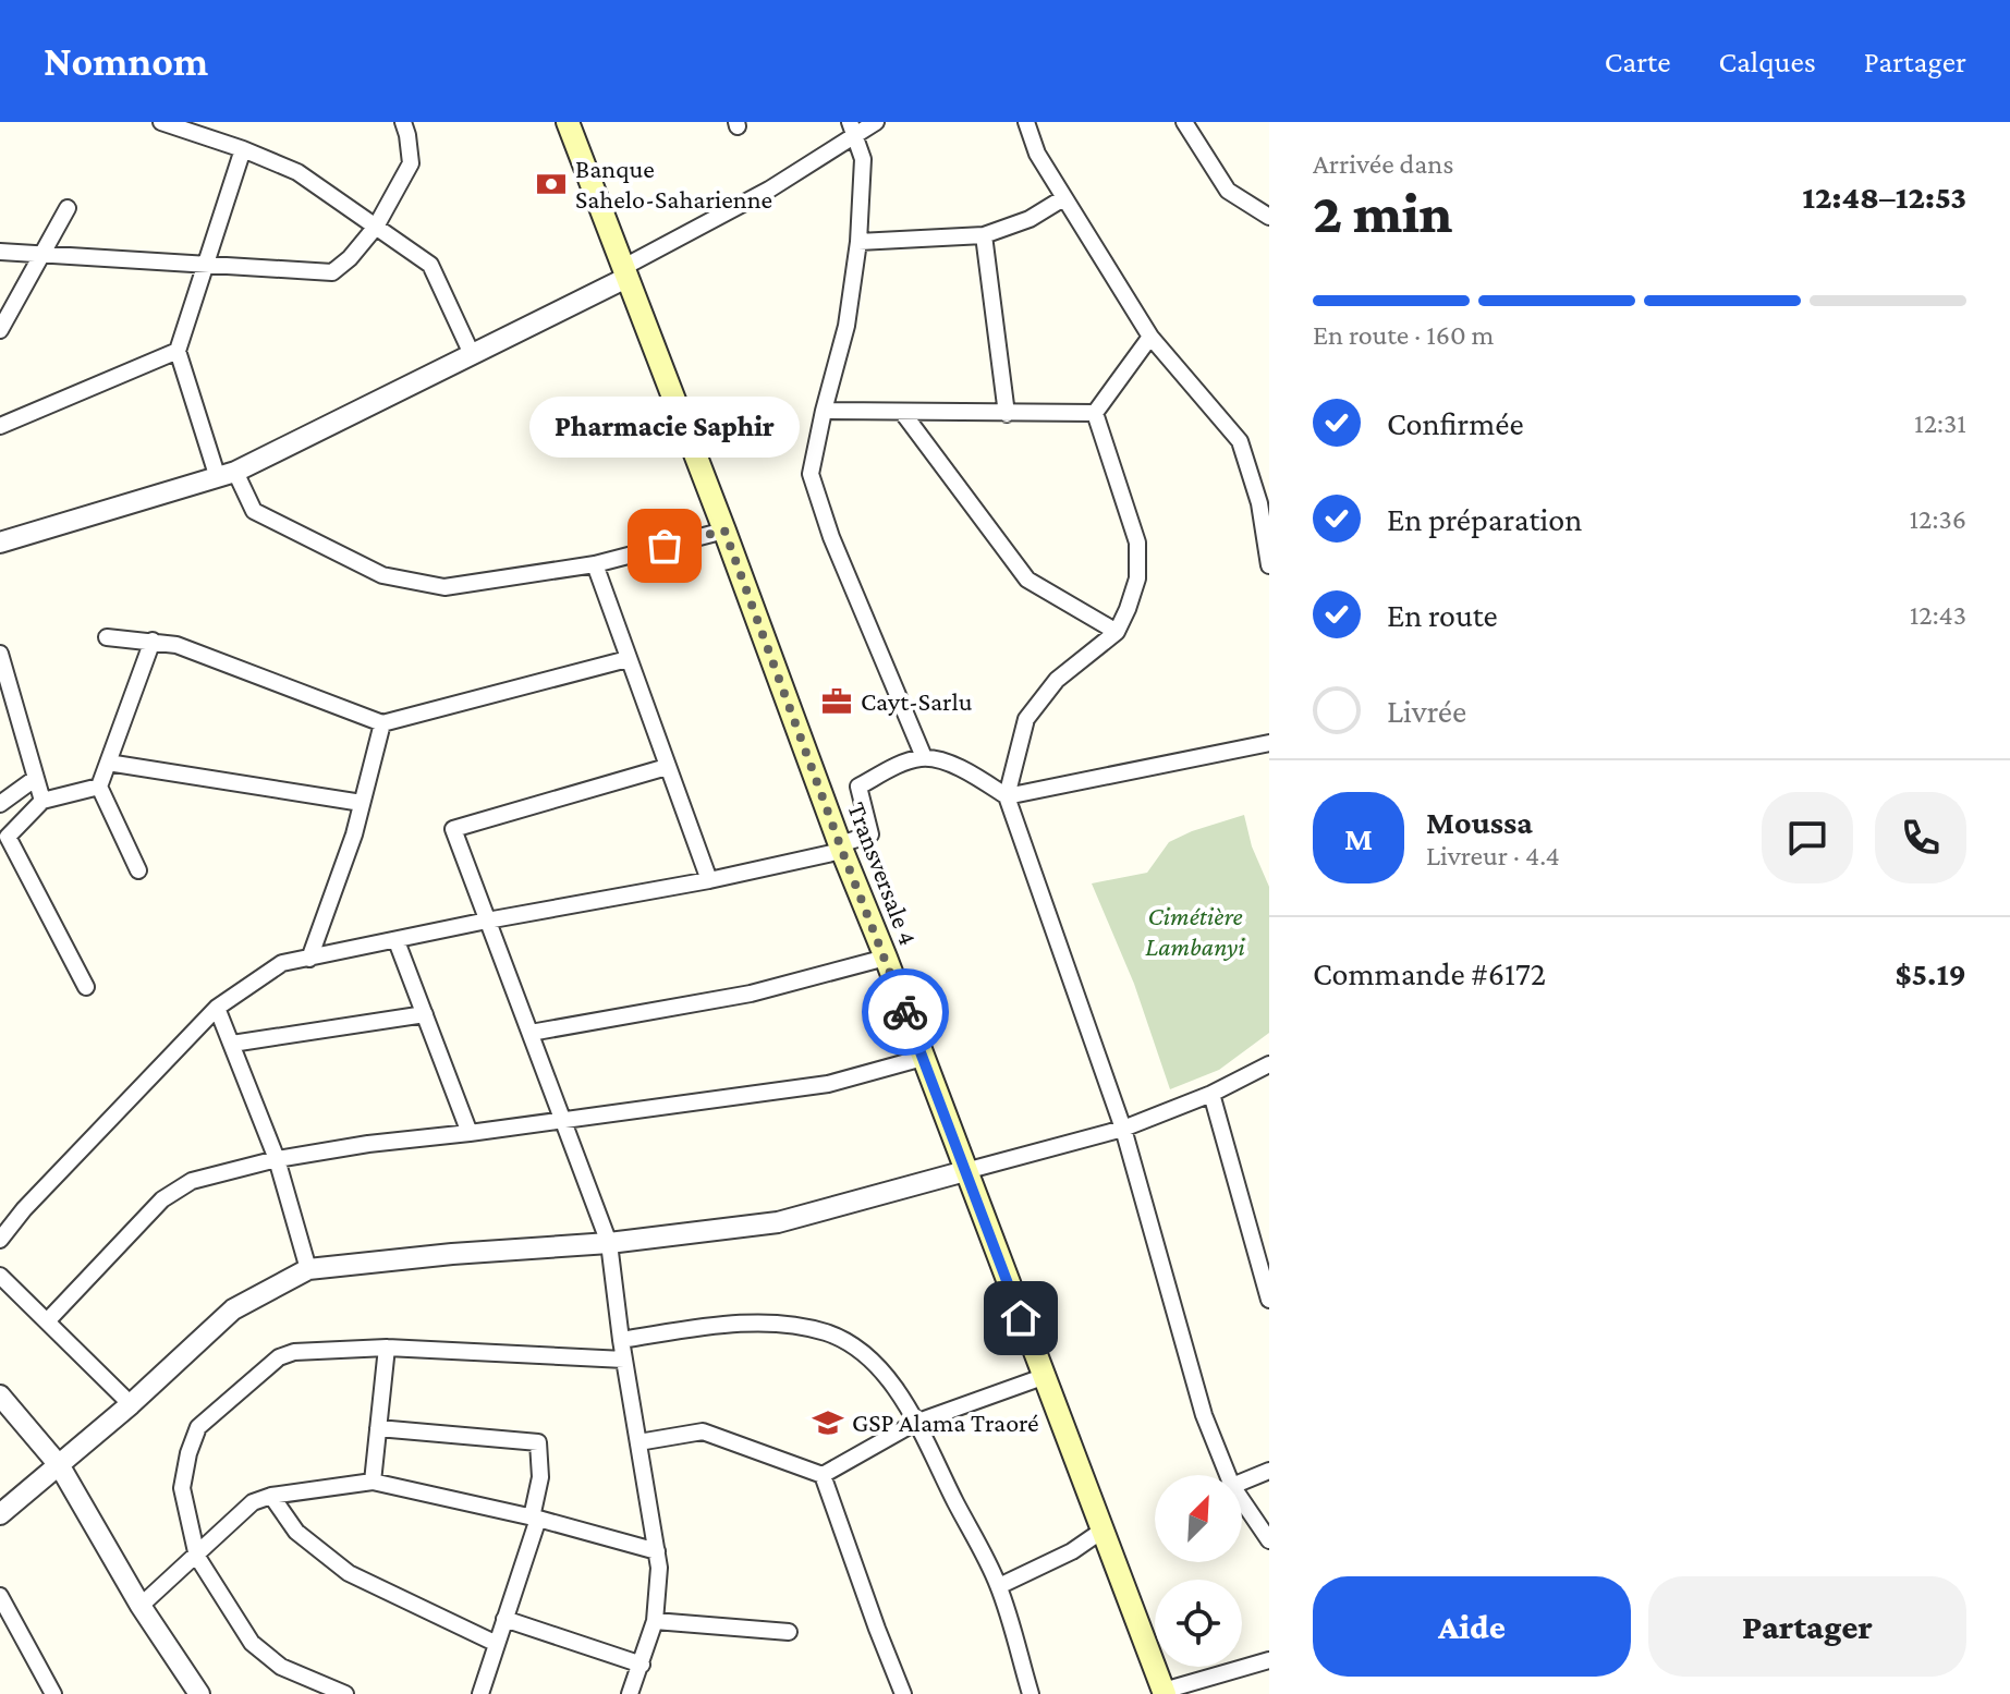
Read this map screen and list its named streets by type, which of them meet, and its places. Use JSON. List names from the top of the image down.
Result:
{
  "streets": {
    "main road": ["Transversale 4"]
  },
  "parks": ["Cimétière Lambanyi"],
  "places": {
    "bank": ["Banque Sahelo-Saharienne"],
    "other": ["Pharmacie Saphir"],
    "office": ["Cayt-Sarlu"],
    "school or university": ["GSP Alama Traoré"]
  },
  "north": "top right",
  "page": {
    "header": "Nomnom",
    "nav": ["Carte", "Calques", "Partager"],
    "heading": ["2 min", "Arrivée dans", "12:48–12:53"],
    "panel": [
      "Moussa",
      "Livreur · 4.4",
      "Commande #6172",
      "$5.19"
    ],
    "bar": "En route · 160 m",
    "list": [
      ["Confirmée", "12:31"],
      ["En préparation", "12:36"],
      ["En route", "12:43"],
      "Livrée"
    ],
    "bubble": "Pharmacie Saphir",
    "round": "M",
    "buttons": ["Aide", "Partager"]
  }
}
